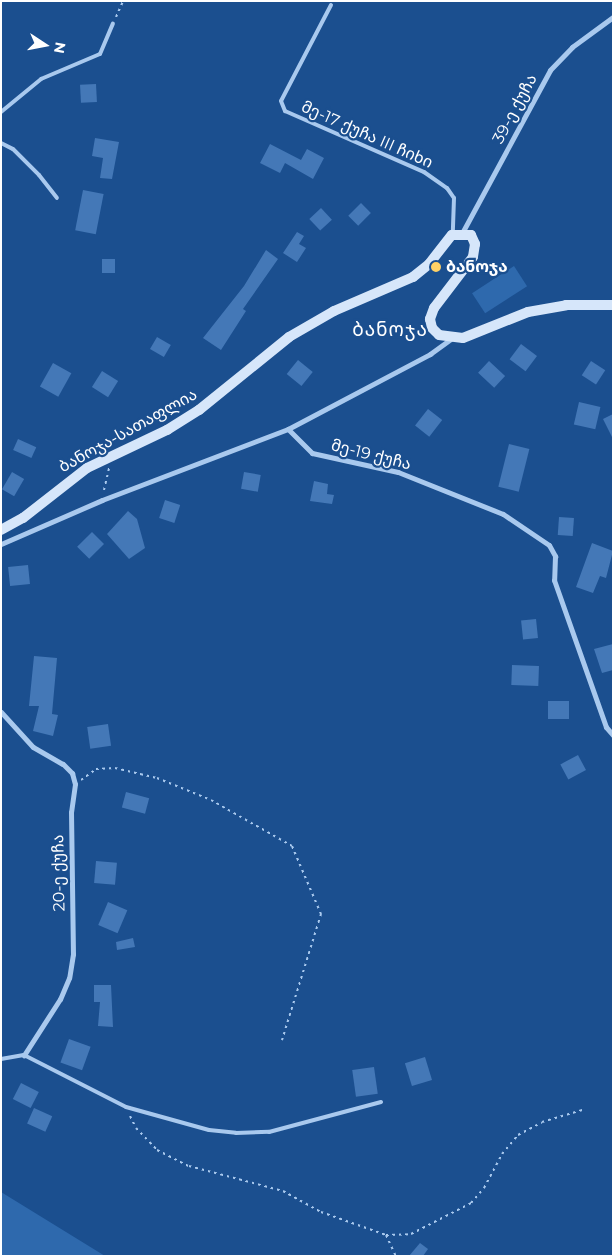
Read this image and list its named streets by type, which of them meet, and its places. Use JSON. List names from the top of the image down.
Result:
{
  "streets": {
    "street": [
      "39-ე ქუჩა",
      "ბანოჯა-სათაფლია",
      "მე-19 ქუჩა",
      "20-ე ქუჩა"
    ],
    "lane": ["მე-17 ქუჩა III ჩიხი"]
  },
  "crossings": [
    ["39-ე ქუჩა", "მე-17 ქუჩა III ჩიხი"],
    ["39-ე ქუჩა", "ბანოჯა-სათაფლია"],
    ["მე-17 ქუჩა III ჩიხი", "ბანოჯა-სათაფლია"]
  ],
  "districts": ["ბანოჯა"],
  "places": ["ბანოჯა"],
  "north": "right"
}
